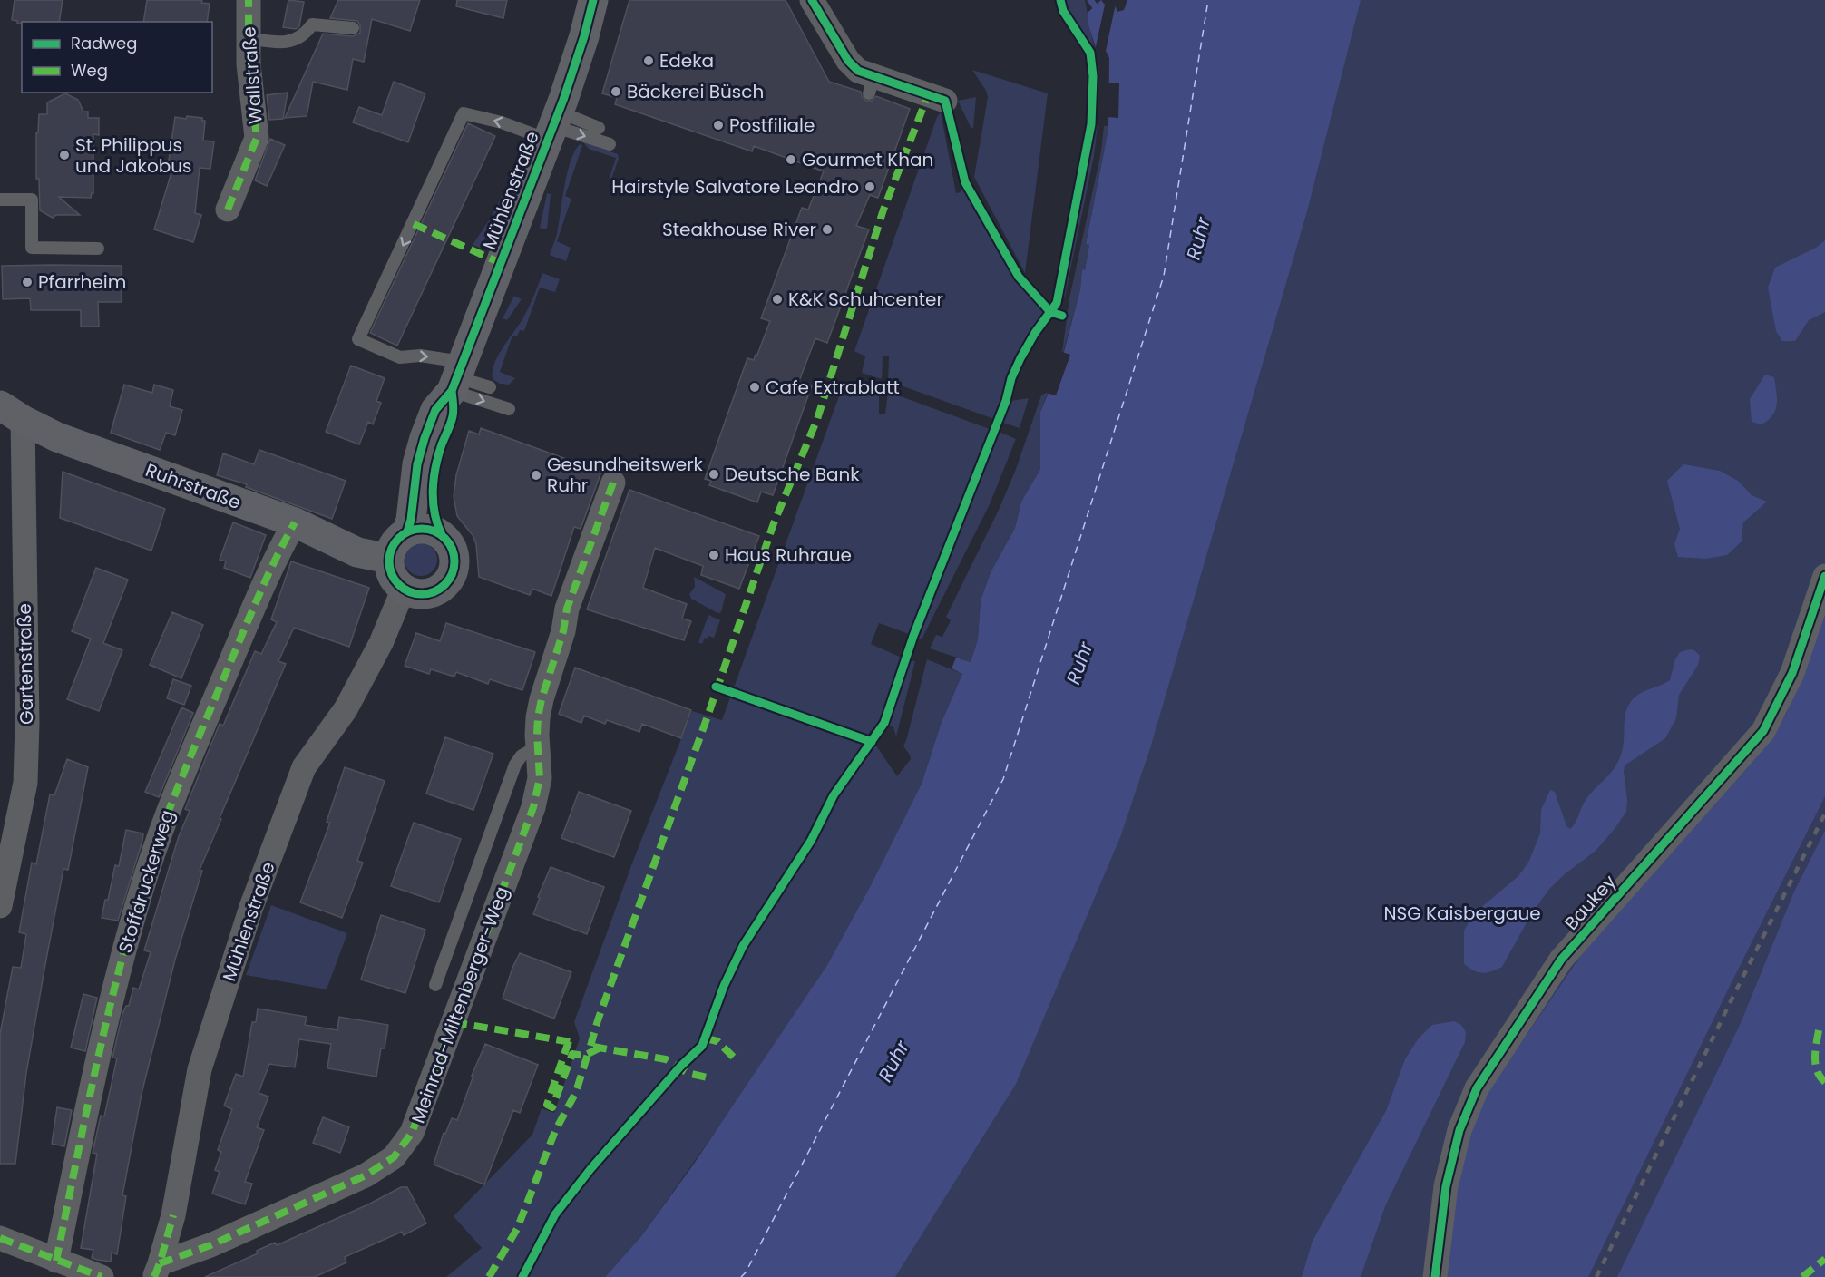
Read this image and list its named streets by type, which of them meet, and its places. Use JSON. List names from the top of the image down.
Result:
{
  "streets": {
    "main road": ["Mühlenstraße", "Ruhrstraße"],
    "street": [
      "Wallstraße",
      "Gartenstraße",
      "Stoffdruckerweg",
      "Baukey",
      "Meinrad-Miltenberger-Weg"
    ]
  },
  "crossings": [
    ["Mühlenstraße", "Ruhrstraße"],
    ["Mühlenstraße", "Meinrad-Miltenberger-Weg"],
    ["Ruhrstraße", "Gartenstraße"],
    ["Ruhrstraße", "Stoffdruckerweg"]
  ],
  "water": ["Ruhr"],
  "parks": ["NSG Kaisbergaue"],
  "places": [
    "Edeka",
    "Bäckerei Büsch",
    "Postfiliale",
    "St. Philippus und Jakobus",
    "Gourmet Khan",
    "Hairstyle Salvatore Leandro",
    "Steakhouse River",
    "Pfarrheim",
    "K&K Schuhcenter",
    "Cafe Extrablatt",
    "Deutsche Bank",
    "Gesundheitswerk Ruhr",
    "Haus Ruhraue"
  ],
  "legend": ["Radweg", "Weg"]
}
